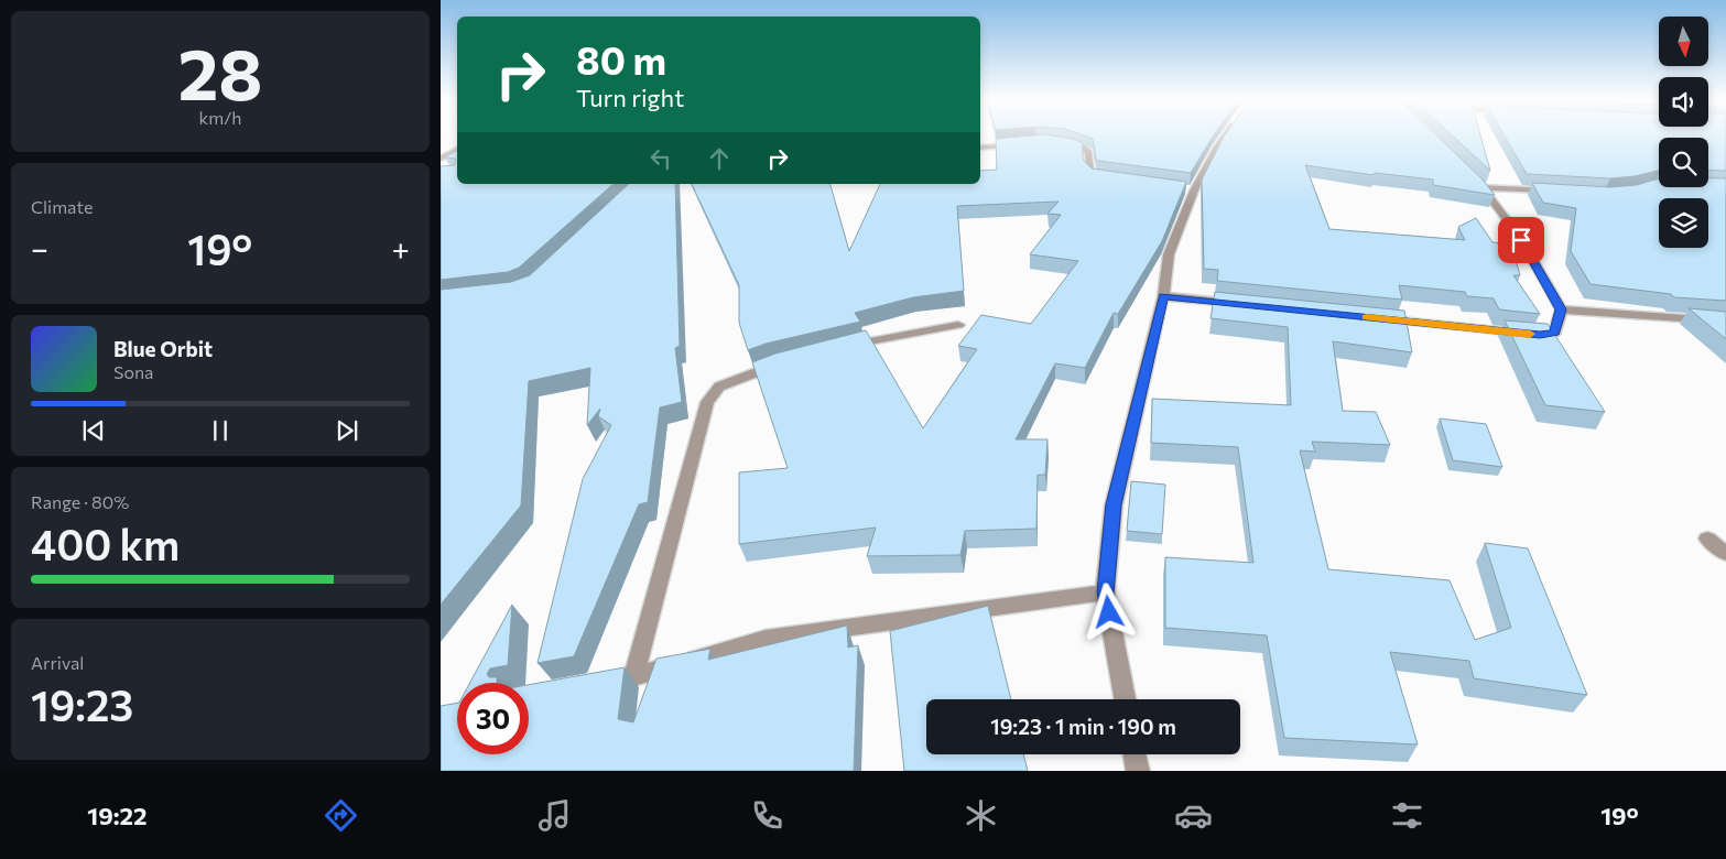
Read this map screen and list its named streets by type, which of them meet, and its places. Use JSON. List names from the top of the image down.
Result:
{
  "north": "bottom",
  "page": {
    "tile": [
      ["28", "km/h"],
      "Climate",
      ["Range · 80%", "400 km"],
      ["Arrival", "19:23"]
    ],
    "turn": ["80 m", "Turn right"],
    "heat": ["−", "19°", "+"],
    "song": ["Blue Orbit", "Sona"],
    "limit": "30",
    "trip": "19:23 · 1 min · 190 m",
    "tabs": ["19:22", "19°"]
  }
}
